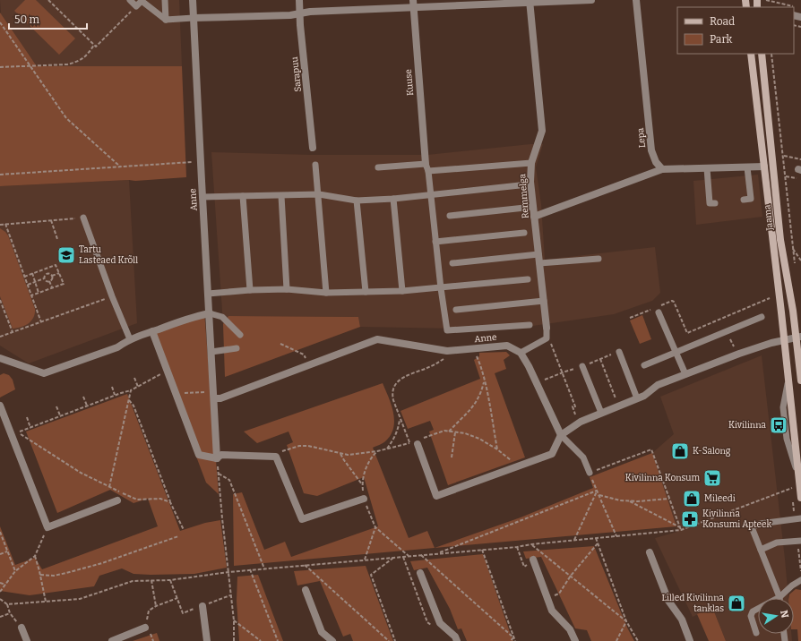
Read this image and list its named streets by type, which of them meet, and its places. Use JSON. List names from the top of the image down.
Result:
{
  "streets": {
    "main road": ["Jaama"],
    "street": [
      "Sarapuu",
      "Kuuse",
      "Lepa",
      "Remmelga",
      "Anne"
    ]
  },
  "places": {
    "school or university": ["Tartu Lasteaed Krõll"],
    "bus stop": ["Kivilinna"],
    "shop": ["K-Salong", "Mileedi", "Lilled Kivilinna tanklas"],
    "supermarket": ["Kivilinna Konsum"],
    "pharmacy": ["Kivilinna Konsumi Apteek"]
  },
  "legend": ["Road", "Park"],
  "scale_bar": "50 m",
  "north": "right"
}
